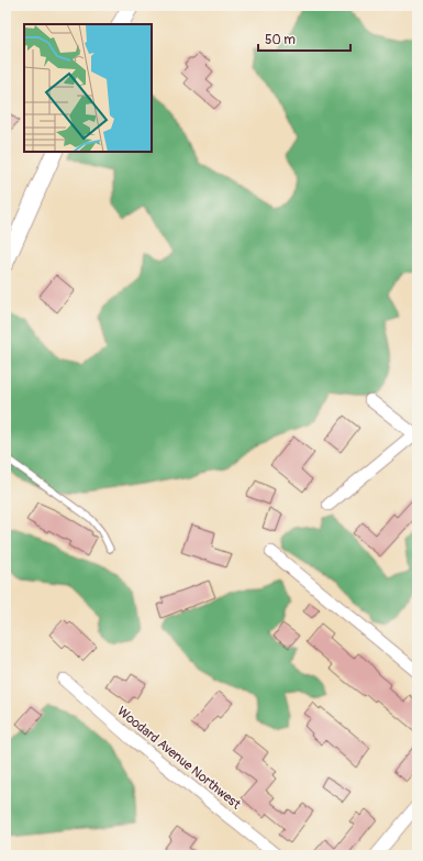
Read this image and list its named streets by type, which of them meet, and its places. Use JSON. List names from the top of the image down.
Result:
{
  "streets": {
    "street": ["Woodard Avenue Northwest"]
  },
  "scale_bar": "50 m"
}
